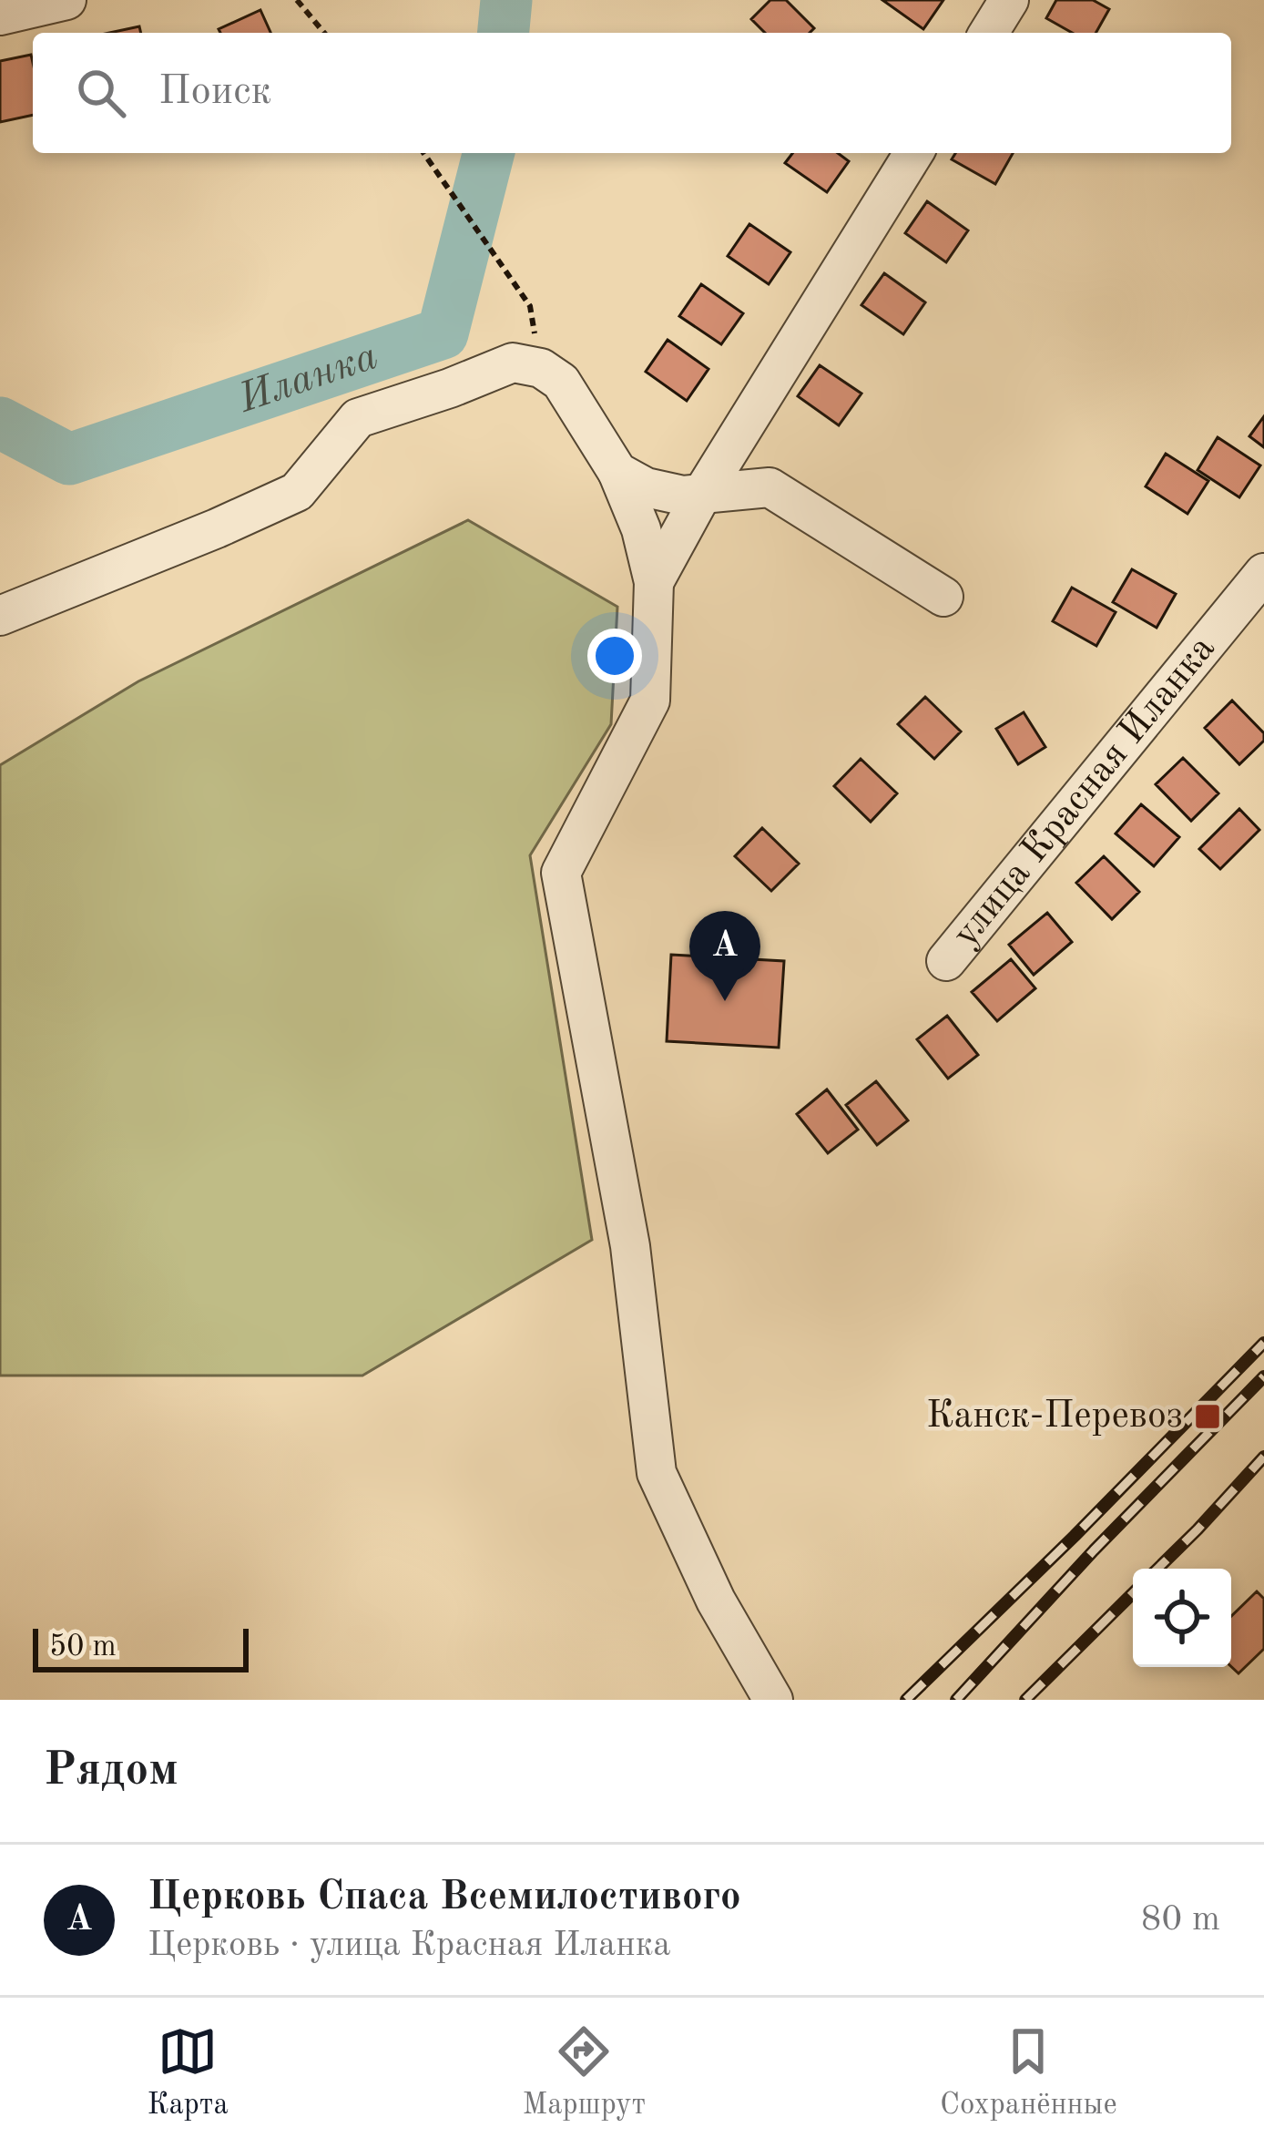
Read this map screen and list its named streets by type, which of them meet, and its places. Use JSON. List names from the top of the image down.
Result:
{
  "streets": {
    "street": ["улица Красная Иланка"]
  },
  "water": ["Иланка"],
  "places": {
    "transit": ["Канск-Перевоз"]
  },
  "scale_bar": "50 m",
  "page": {
    "search": "Поиск",
    "pins": "A",
    "scale": "50 m",
    "heading": "Рядом",
    "list": [
      {
        "mark": "A",
        "name": "Церковь Спаса Всемилостивого",
        "note": "Церковь · улица Красная Иланка",
        "value": "80 m"
      }
    ],
    "nav": ["Карта", "Маршрут", "Сохранённые"]
  }
}
